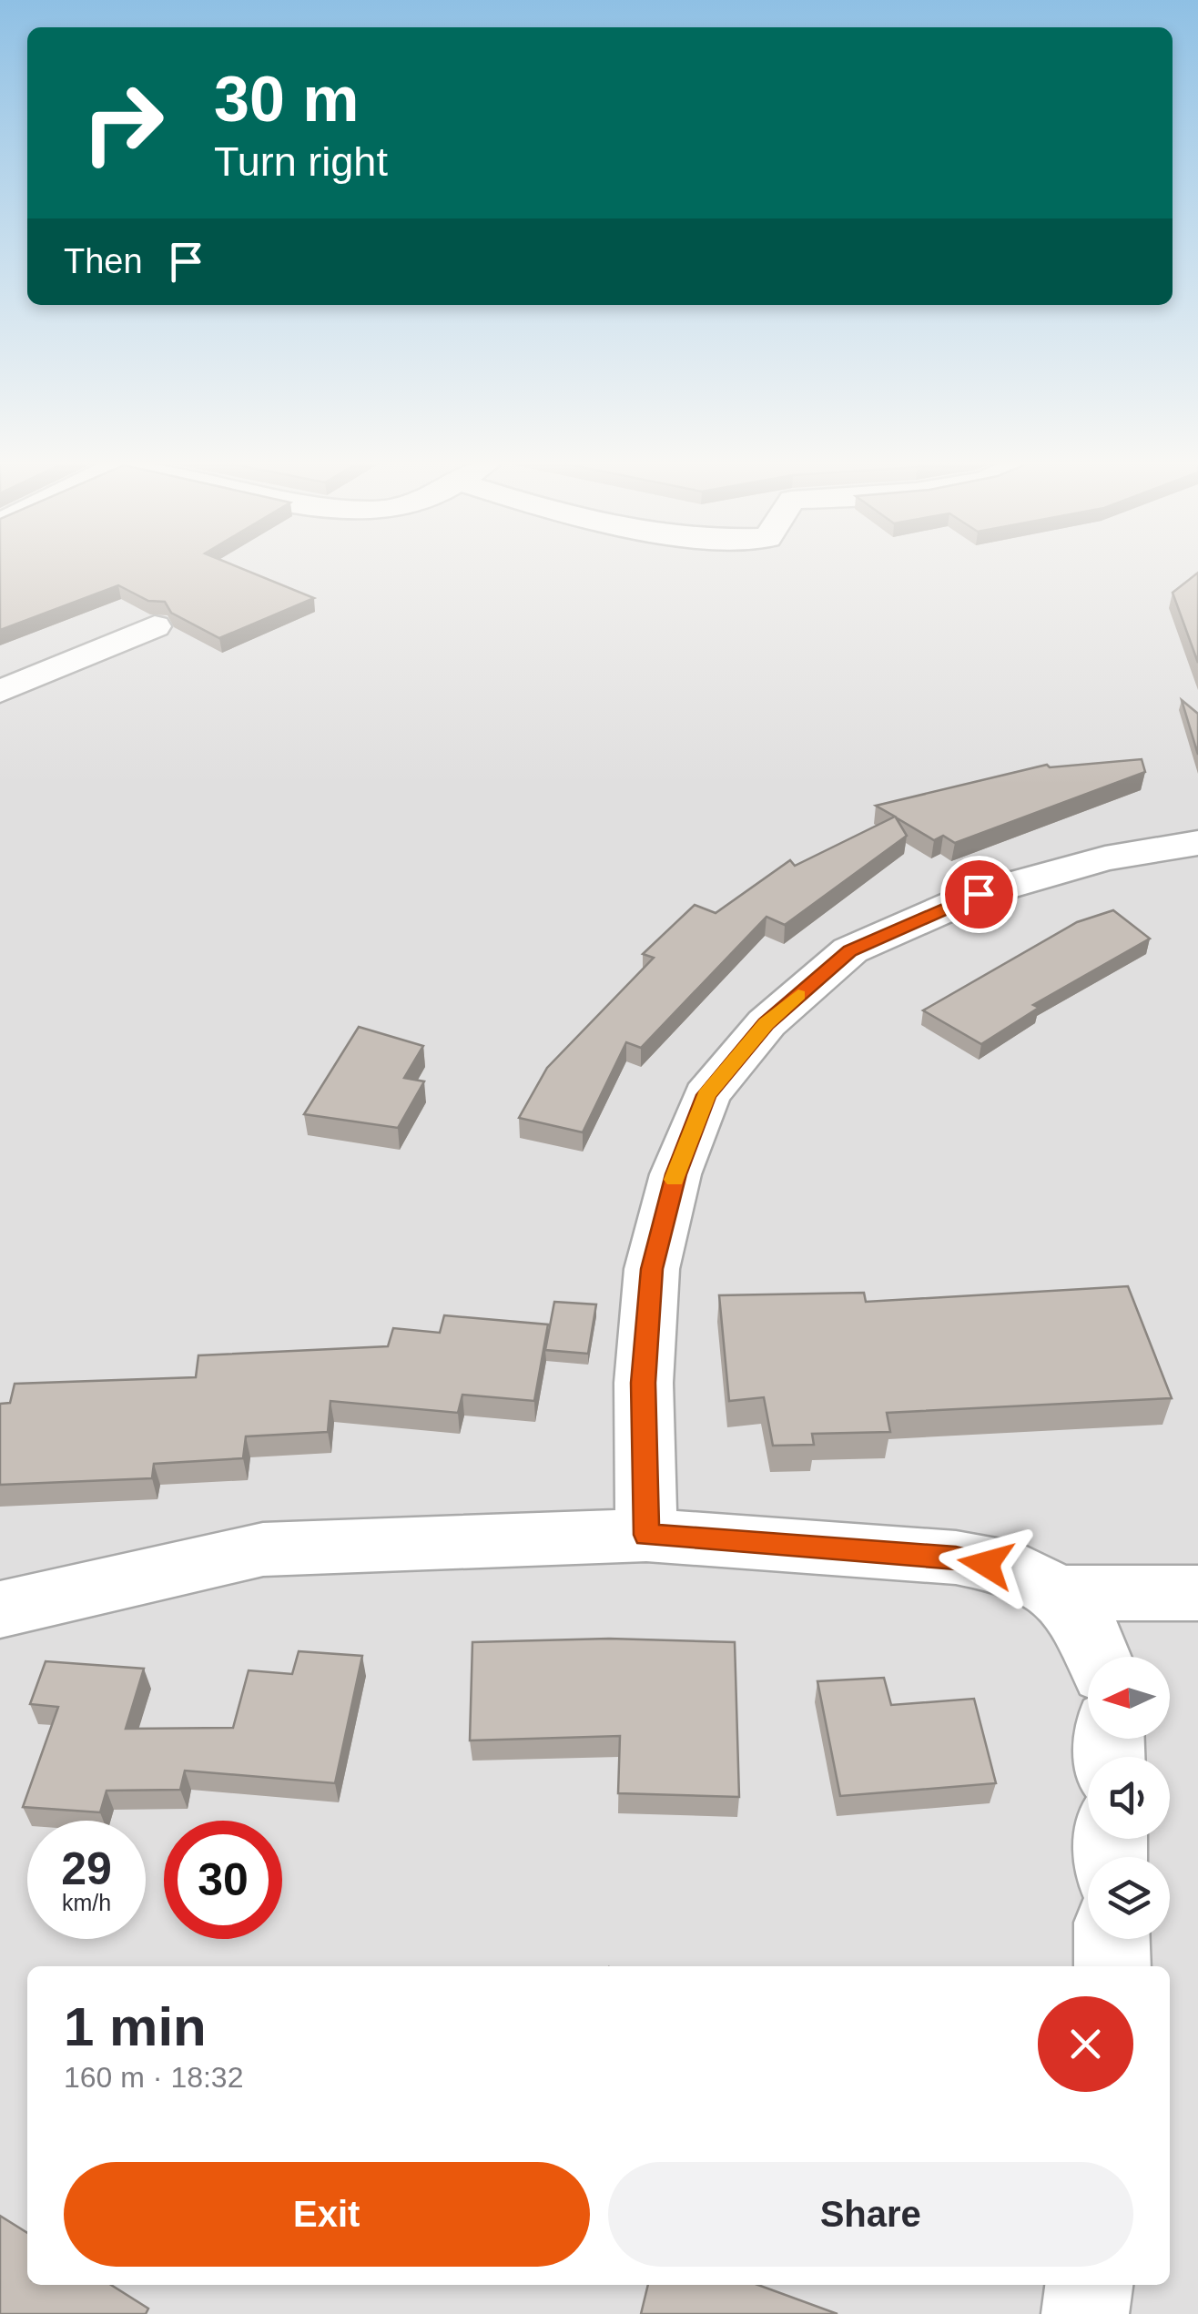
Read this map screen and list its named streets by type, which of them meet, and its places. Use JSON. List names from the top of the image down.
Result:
{
  "north": "left",
  "page": {
    "turn": ["30 m", "Turn right"],
    "then": "Then",
    "speed": "29 km/h",
    "limit": "30",
    "heading": ["1 min", "160 m · 18:32"],
    "buttons": ["Exit", "Share"]
  }
}
